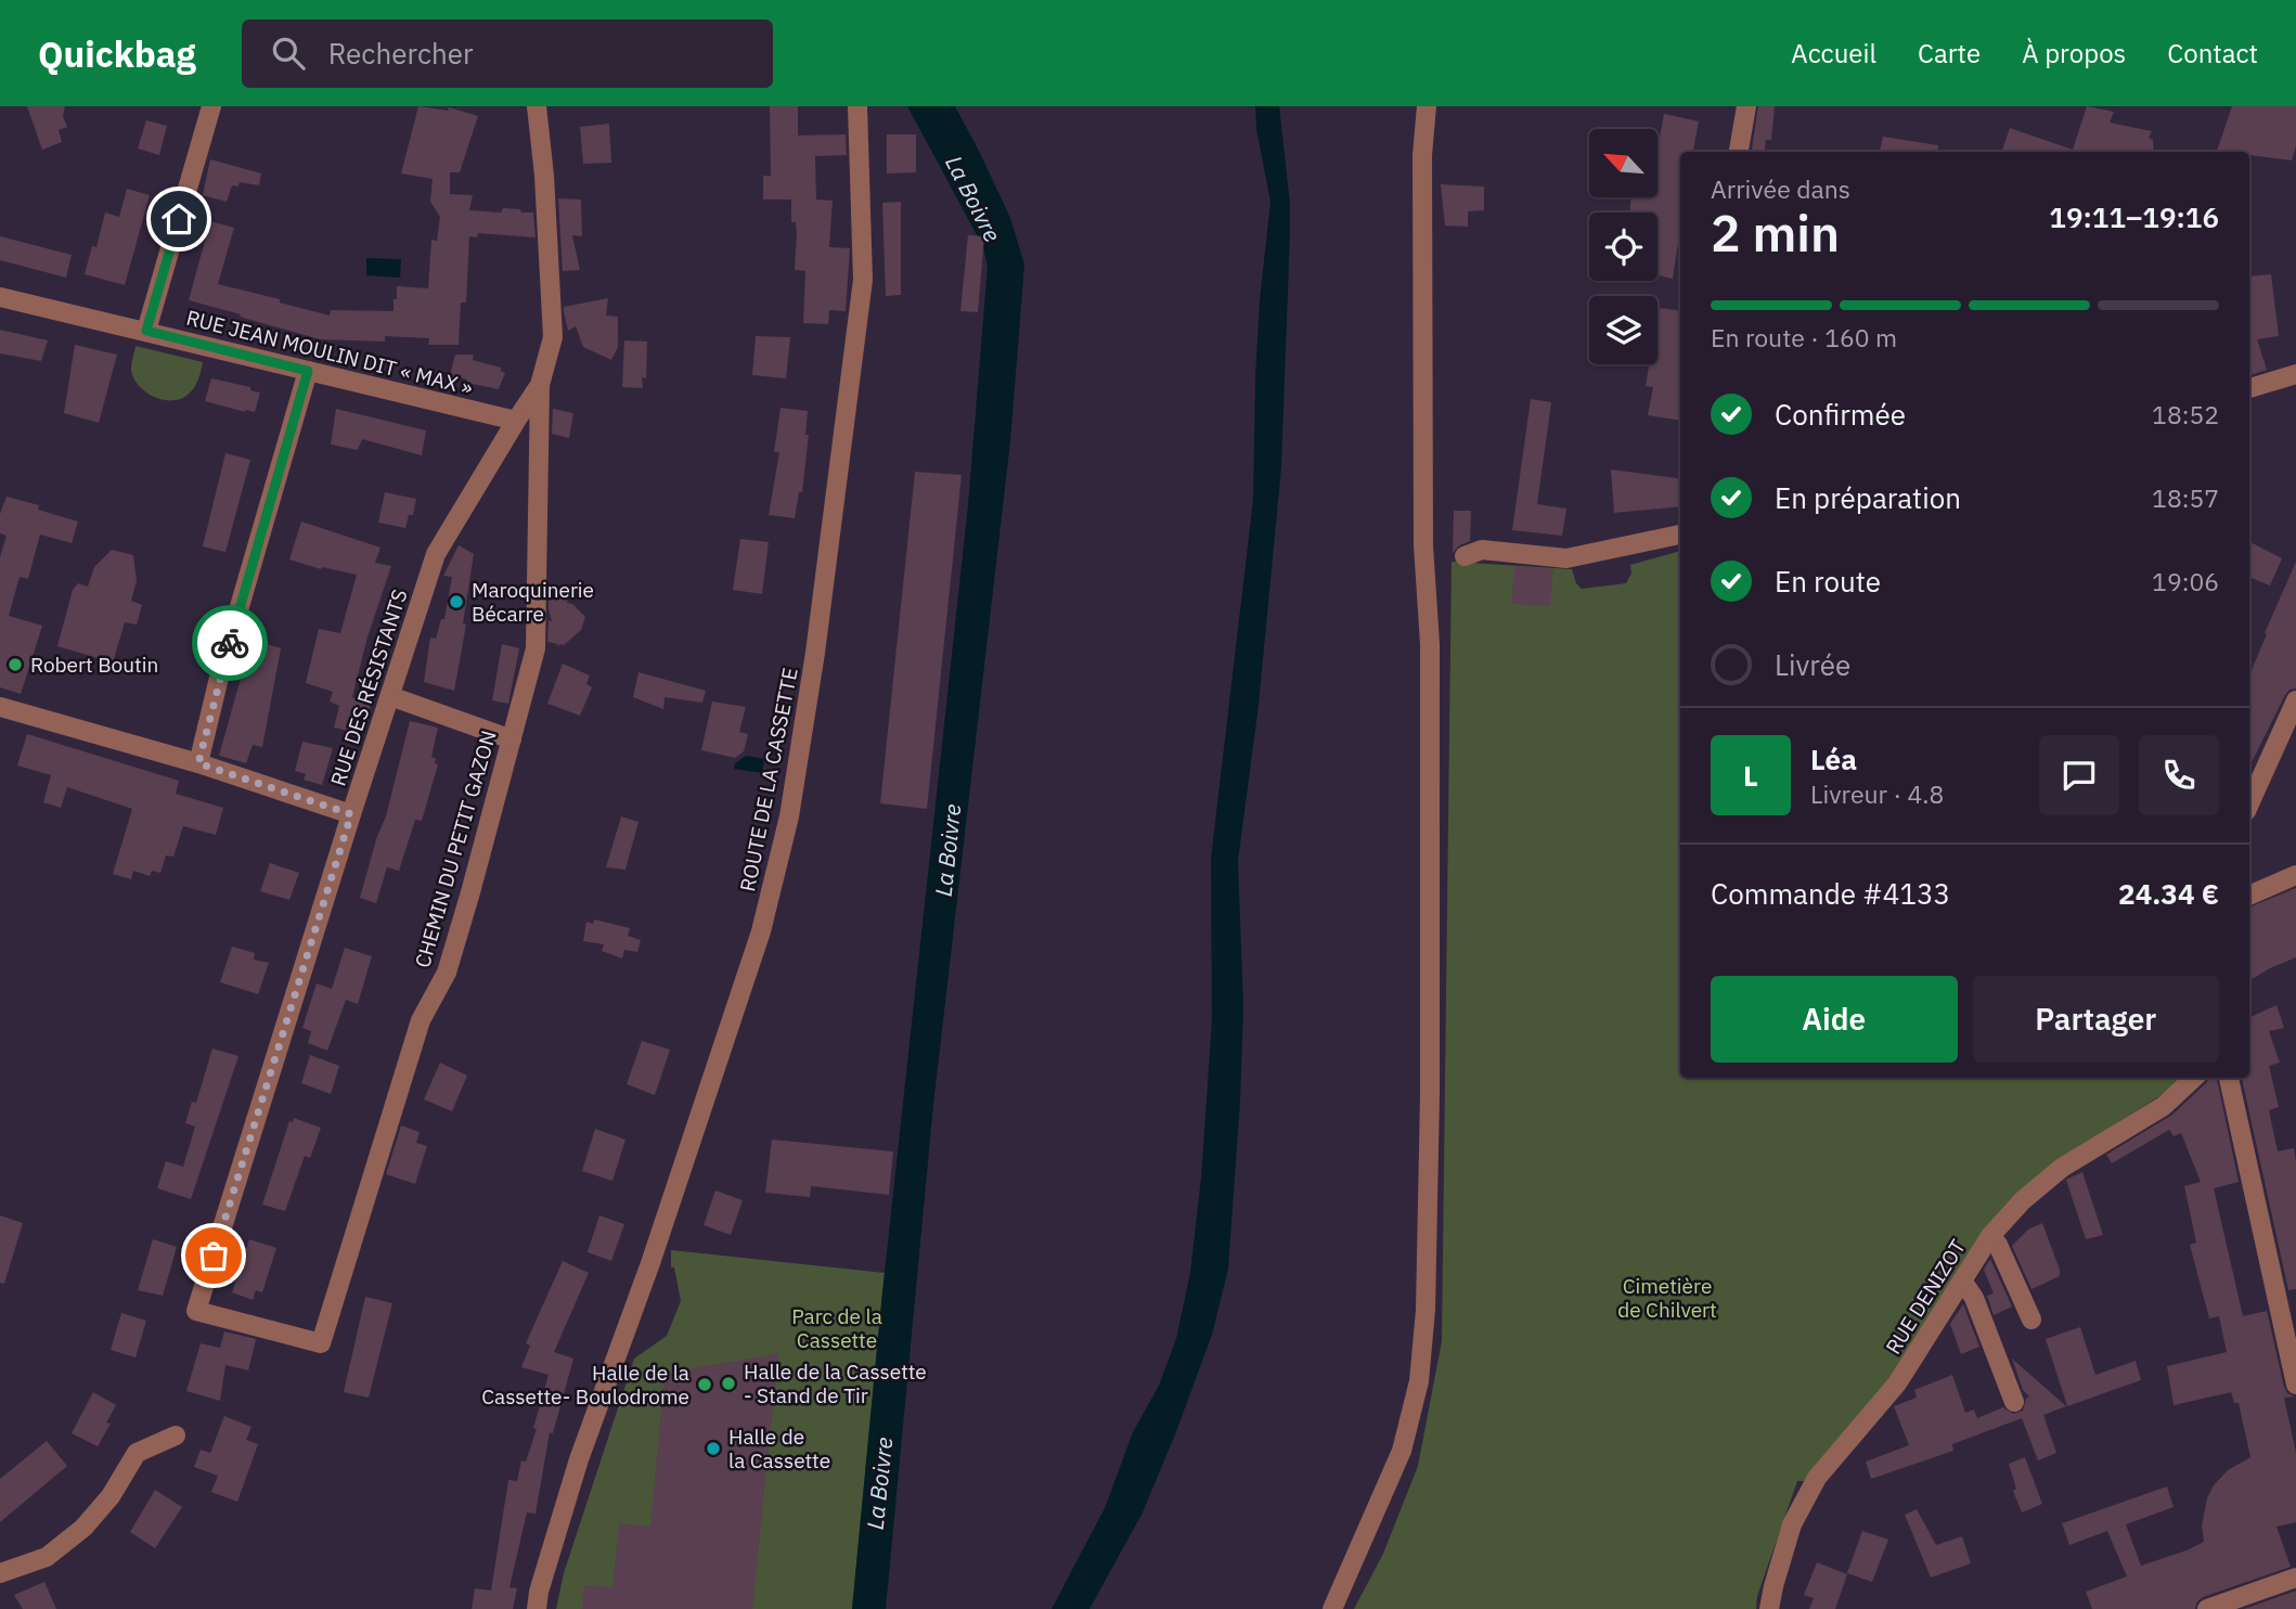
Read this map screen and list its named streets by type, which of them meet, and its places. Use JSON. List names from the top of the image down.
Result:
{
  "streets": {
    "street": [
      "RUE JEAN MOULIN DIT « MAX »",
      "RUE DES RÉSISTANTS",
      "ROUTE DE LA CASSETTE",
      "CHEMIN DU PETIT GAZON",
      "RUE DENIZOT"
    ]
  },
  "crossings": [
    ["RUE JEAN MOULIN DIT « MAX »", "RUE DES RÉSISTANTS"],
    ["RUE DES RÉSISTANTS", "CHEMIN DU PETIT GAZON"]
  ],
  "water": ["La Boivre"],
  "parks": ["Cimetière de Chilvert", "Parc de la Cassette"],
  "places": [
    "Maroquinerie Bécarre",
    "Robert Boutin",
    "Halle de la Cassette - Stand de Tir",
    "Halle de la Cassette- Boulodrome",
    "Halle de la Cassette"
  ],
  "north": "top left",
  "page": {
    "header": "Quickbag",
    "search": "Rechercher",
    "nav": [
      "Accueil",
      "Carte",
      "À propos",
      "Contact"
    ],
    "heading": ["2 min", "Arrivée dans", "19:11–19:16"],
    "panel": [
      "Léa",
      "Livreur · 4.8",
      "Commande #4133",
      "24.34 €"
    ],
    "bar": "En route · 160 m",
    "list": [
      ["Confirmée", "18:52"],
      ["En préparation", "18:57"],
      ["En route", "19:06"],
      "Livrée"
    ],
    "round": "L",
    "buttons": ["Aide", "Partager"]
  }
}
